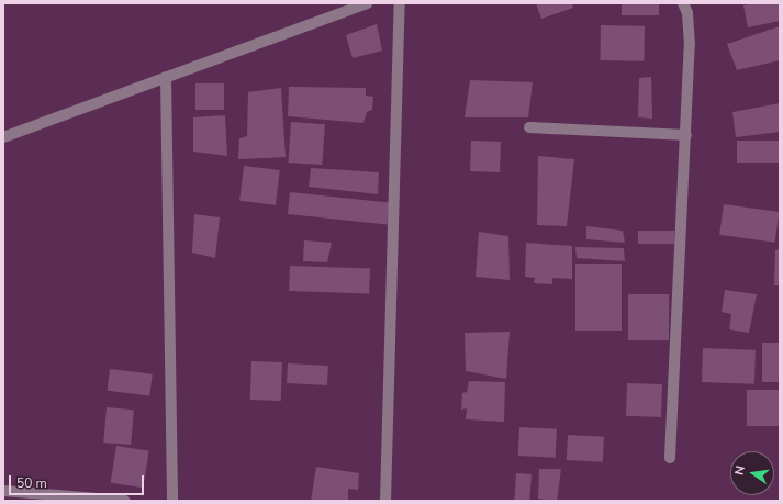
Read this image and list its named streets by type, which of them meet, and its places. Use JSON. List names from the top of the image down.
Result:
{
  "scale_bar": "50 m",
  "north": "left"
}
